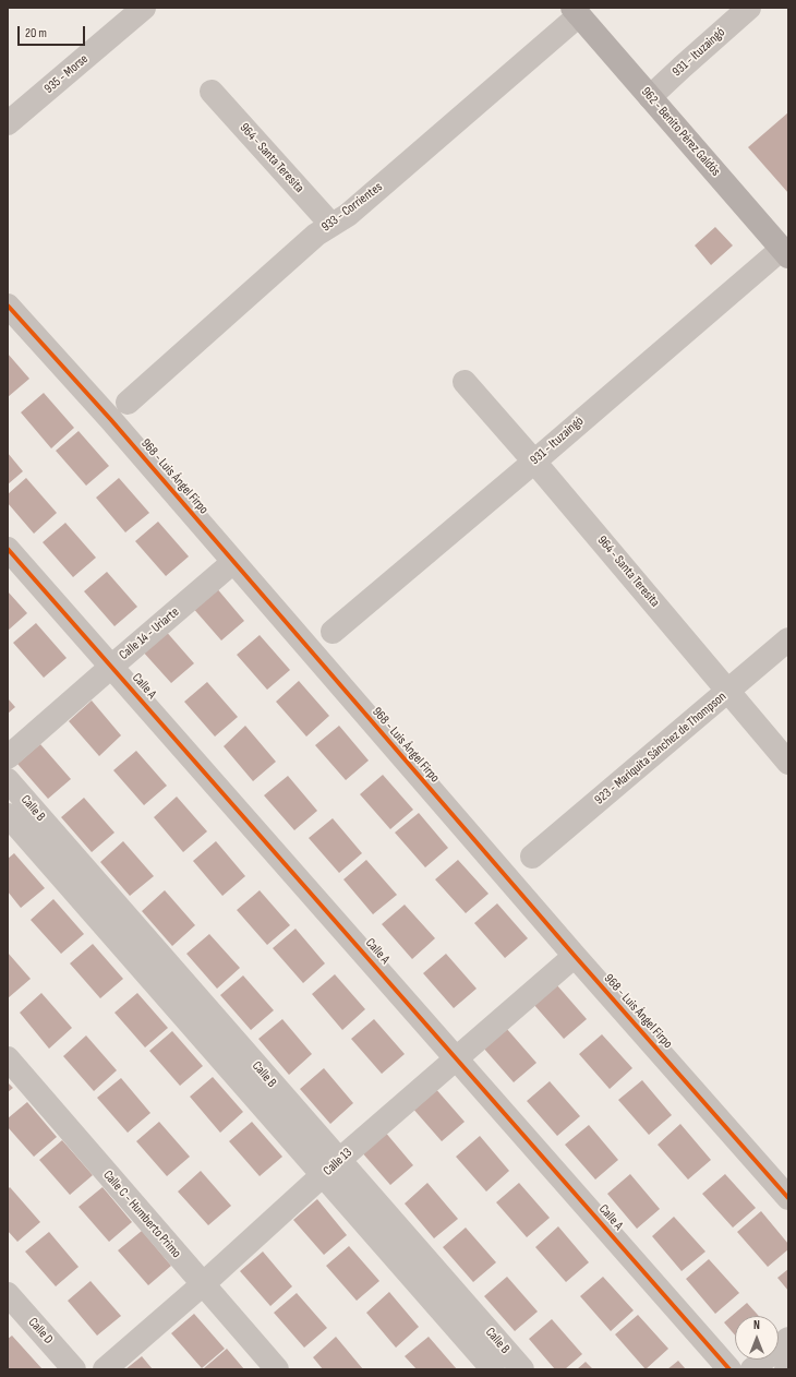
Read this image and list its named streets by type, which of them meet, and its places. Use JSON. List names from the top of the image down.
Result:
{
  "streets": {
    "main road": ["962 - Benito Pérez Galdós"],
    "street": [
      "931 - Ituzaingó",
      "935 - Morse",
      "964 - Santa Teresita",
      "933 - Corrientes",
      "968 - Luis Ángel Firpo",
      "Calle 14 - Uriarte",
      "Calle A",
      "923 - Mariquita Sánchez de Thompson",
      "Calle B",
      "Calle 13",
      "Calle C - Humberto Primo",
      "Calle D"
    ]
  },
  "crossings": [
    ["931 - Ituzaingó", "962 - Benito Pérez Galdós"],
    ["931 - Ituzaingó", "964 - Santa Teresita"],
    ["962 - Benito Pérez Galdós", "933 - Corrientes"],
    ["964 - Santa Teresita", "933 - Corrientes"],
    ["964 - Santa Teresita", "923 - Mariquita Sánchez de Thompson"],
    ["968 - Luis Ángel Firpo", "Calle 14 - Uriarte"],
    ["968 - Luis Ángel Firpo", "Calle 13"],
    ["Calle 14 - Uriarte", "Calle A"],
    ["Calle A", "Calle 13"],
    ["Calle B", "Calle 13"],
    ["Calle 13", "Calle C - Humberto Primo"]
  ],
  "scale_bar": "20 m",
  "north": "top"
}
